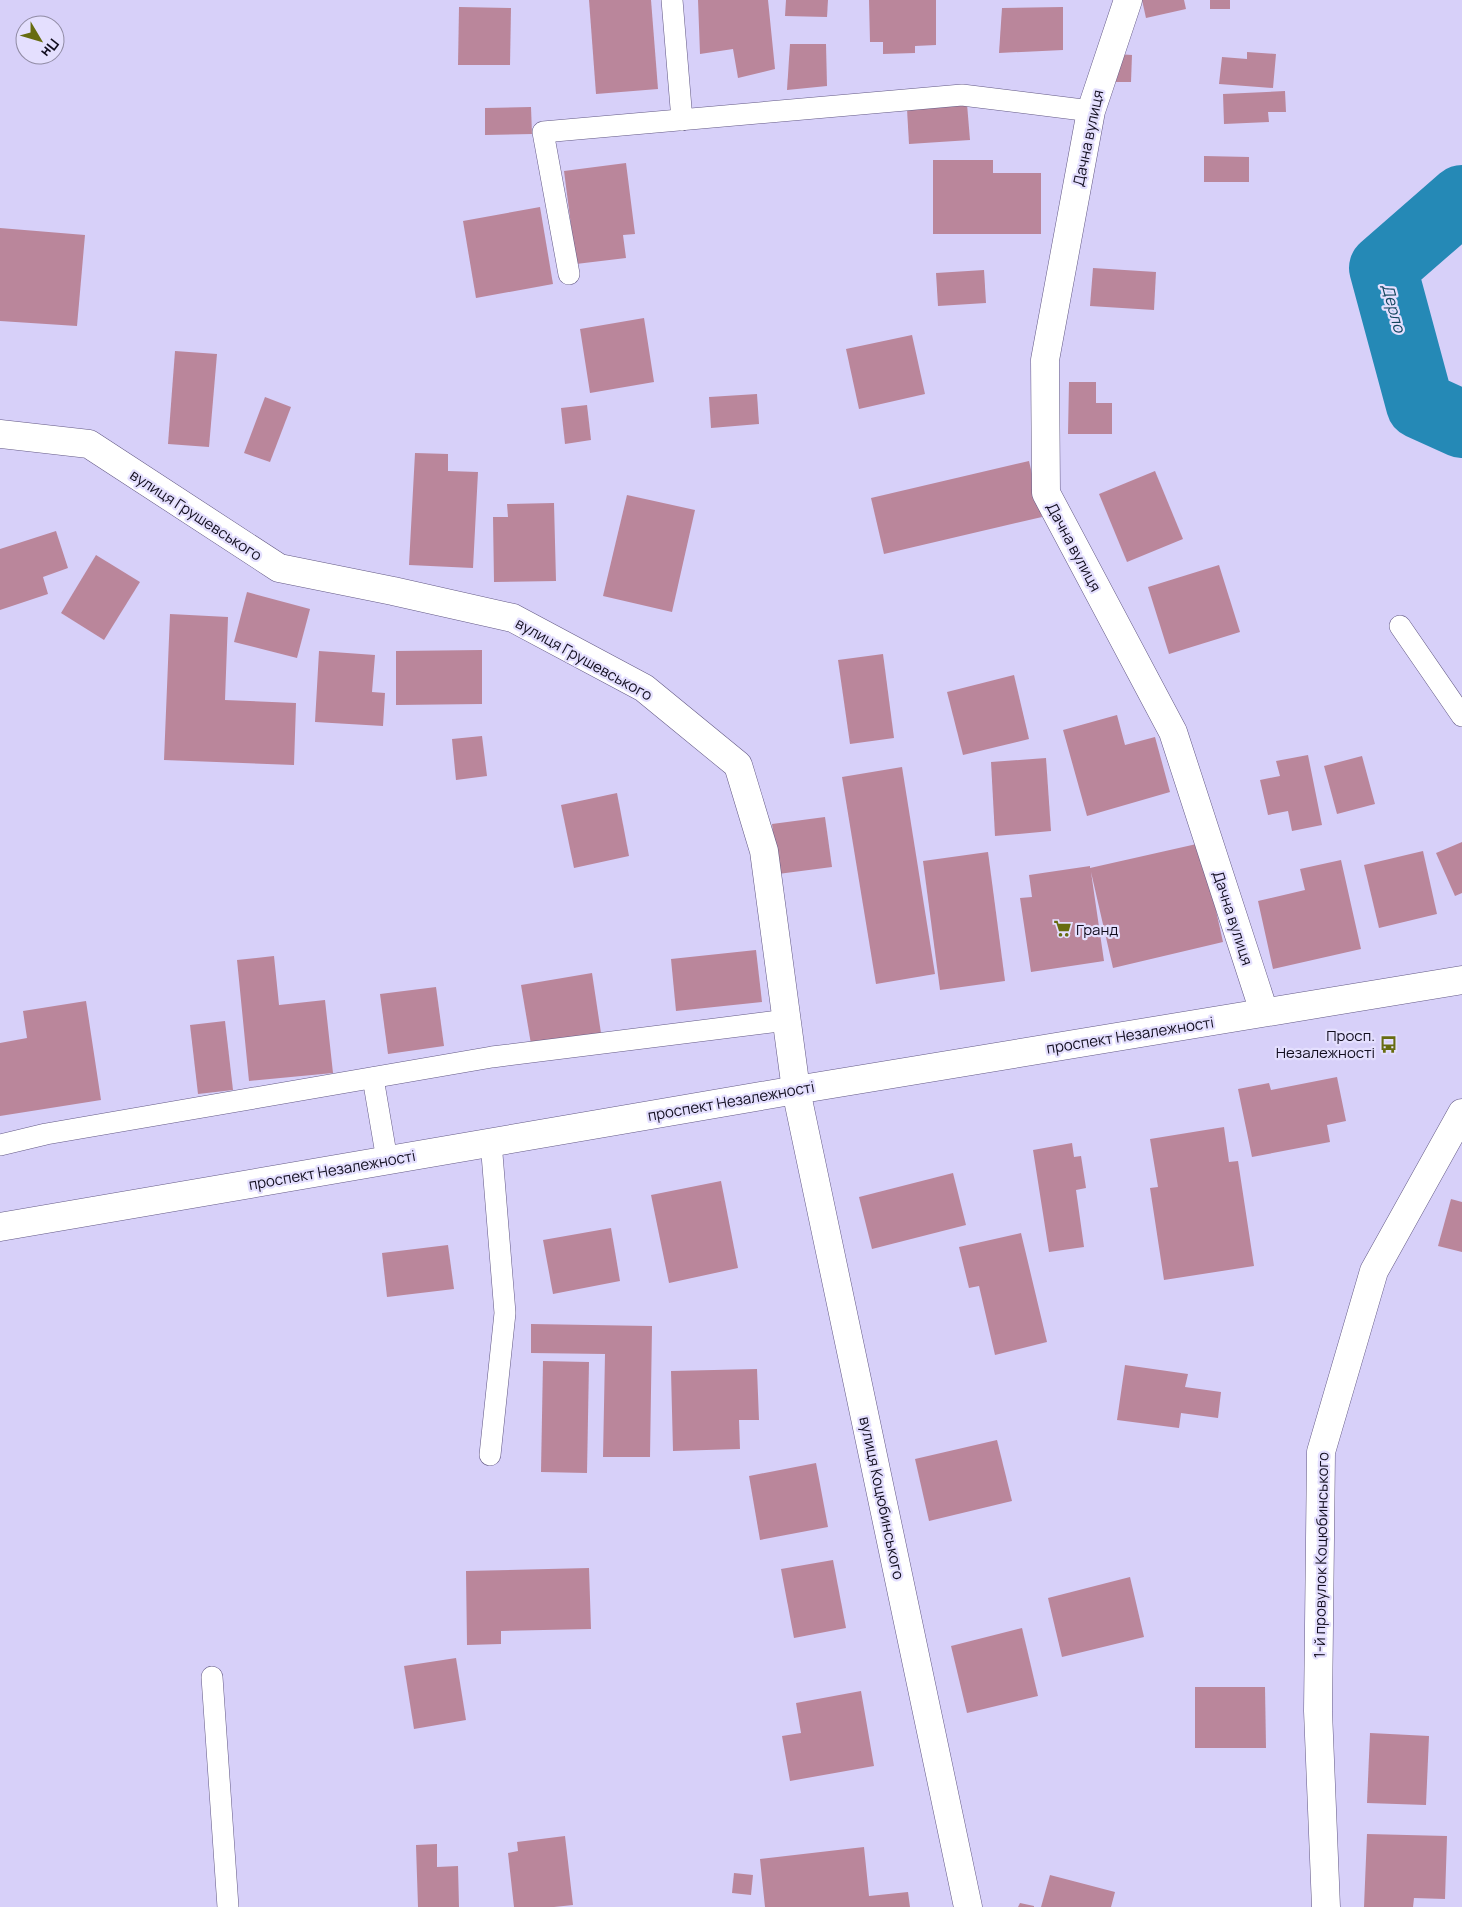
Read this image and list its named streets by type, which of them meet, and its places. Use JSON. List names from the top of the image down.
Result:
{
  "streets": {
    "street": [
      "Дачна вулиця",
      "вулиця Грушевського",
      "проспект Незалежності",
      "вулиця Коцюбинського",
      "1-й провулок Коцюбинського"
    ]
  },
  "crossings": [
    ["Дачна вулиця", "проспект Незалежності"],
    ["вулиця Грушевського", "проспект Незалежності"],
    ["вулиця Грушевського", "вулиця Коцюбинського"],
    ["проспект Незалежності", "вулиця Коцюбинського"]
  ],
  "water": ["Дерло"],
  "places": {
    "supermarket": ["Гранд"],
    "bus stop": ["Просп. Незалежності"]
  },
  "north": "bottom right"
}
